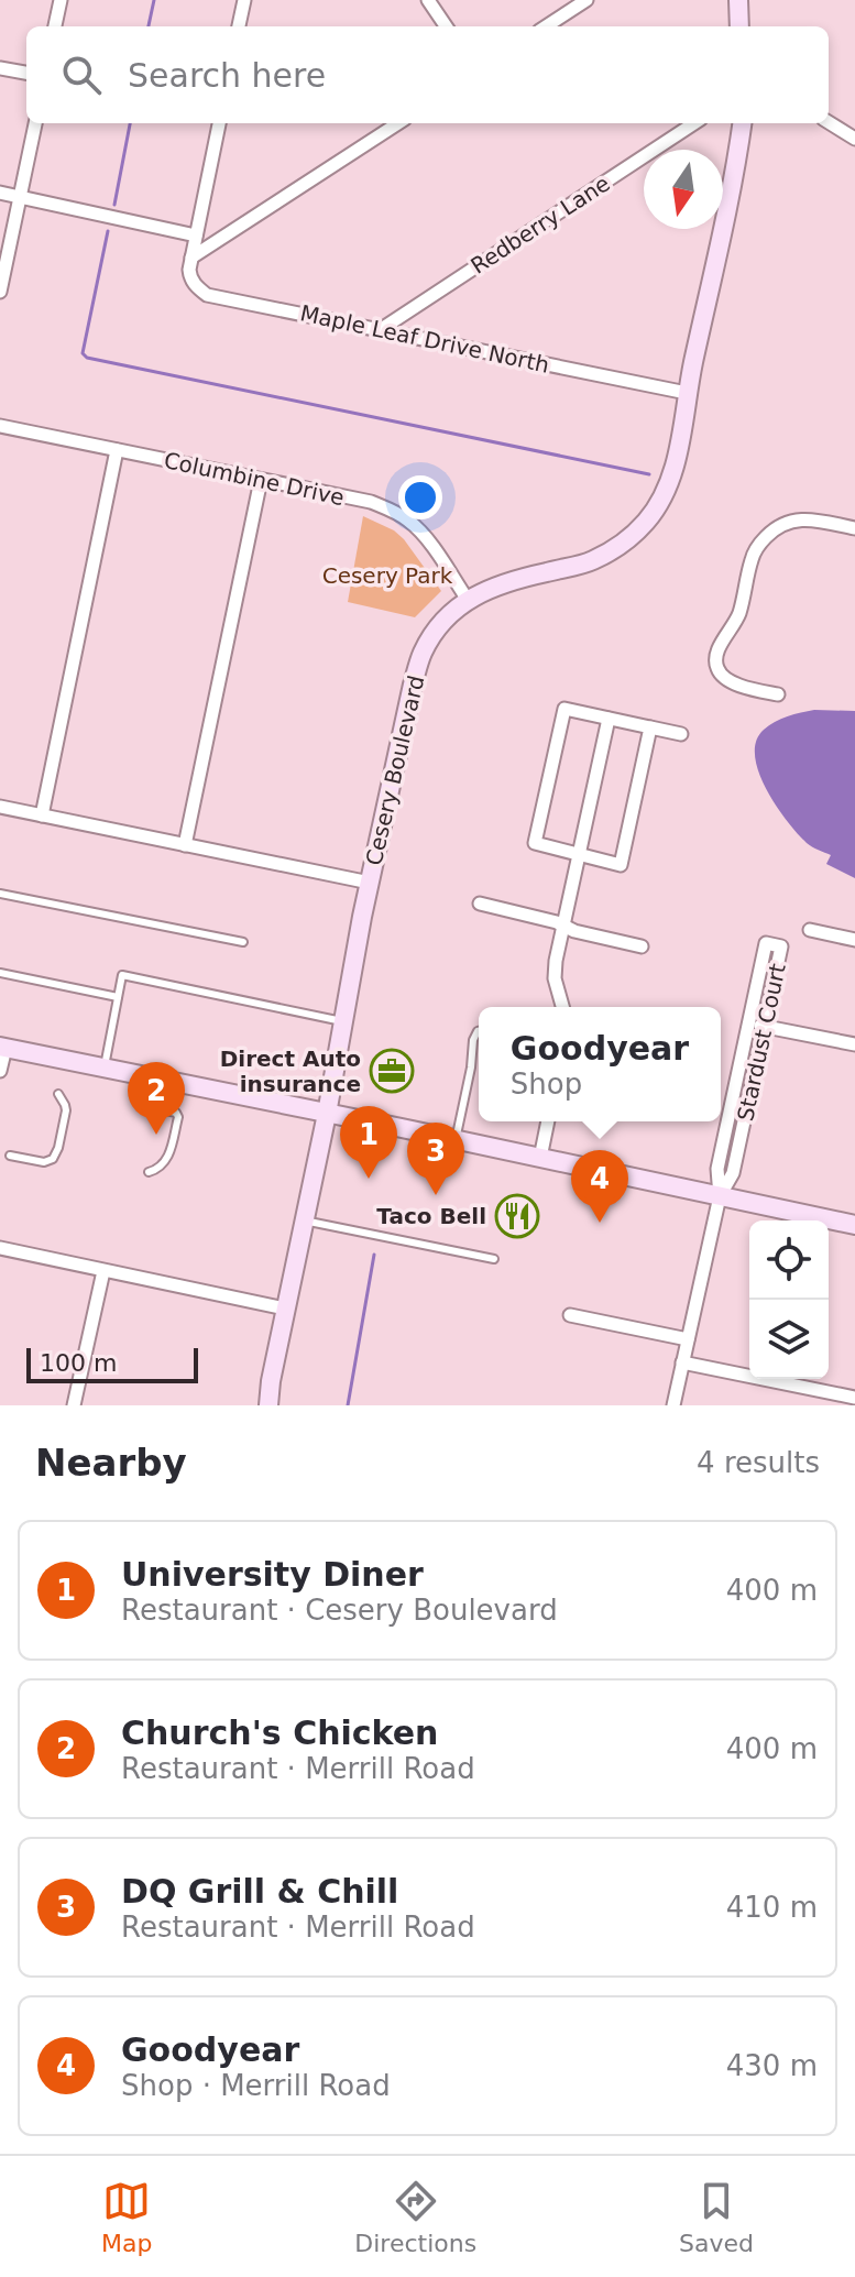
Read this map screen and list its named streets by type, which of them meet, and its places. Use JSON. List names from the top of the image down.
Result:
{
  "streets": {
    "main road": ["Cesery Boulevard"],
    "street": [
      "Redberry Lane",
      "Maple Leaf Drive North",
      "Columbine Drive",
      "Stardust Court"
    ]
  },
  "crossings": [
    ["Redberry Lane", "Maple Leaf Drive North"],
    ["Maple Leaf Drive North", "Cesery Boulevard"],
    ["Columbine Drive", "Cesery Boulevard"]
  ],
  "parks": ["Cesery Park"],
  "places": {
    "office": ["Direct Auto insurance"],
    "restaurant": ["Taco Bell"]
  },
  "scale_bar": "100 m",
  "north": "bottom",
  "page": {
    "search": "Search here",
    "popup": ["Goodyear", "Shop"],
    "pins": [
      "2",
      "1",
      "3",
      "4"
    ],
    "scale": "100 m",
    "heading": ["Nearby", "4 results"],
    "list": [
      {
        "mark": "1",
        "name": "University Diner",
        "note": "Restaurant · Cesery Boulevard",
        "value": "400 m"
      },
      {
        "mark": "2",
        "name": "Church's Chicken",
        "note": "Restaurant · Merrill Road",
        "value": "400 m"
      },
      {
        "mark": "3",
        "name": "DQ Grill & Chill",
        "note": "Restaurant · Merrill Road",
        "value": "410 m"
      },
      {
        "mark": "4",
        "name": "Goodyear",
        "note": "Shop · Merrill Road",
        "value": "430 m"
      }
    ],
    "nav": ["Map", "Directions", "Saved"]
  }
}
